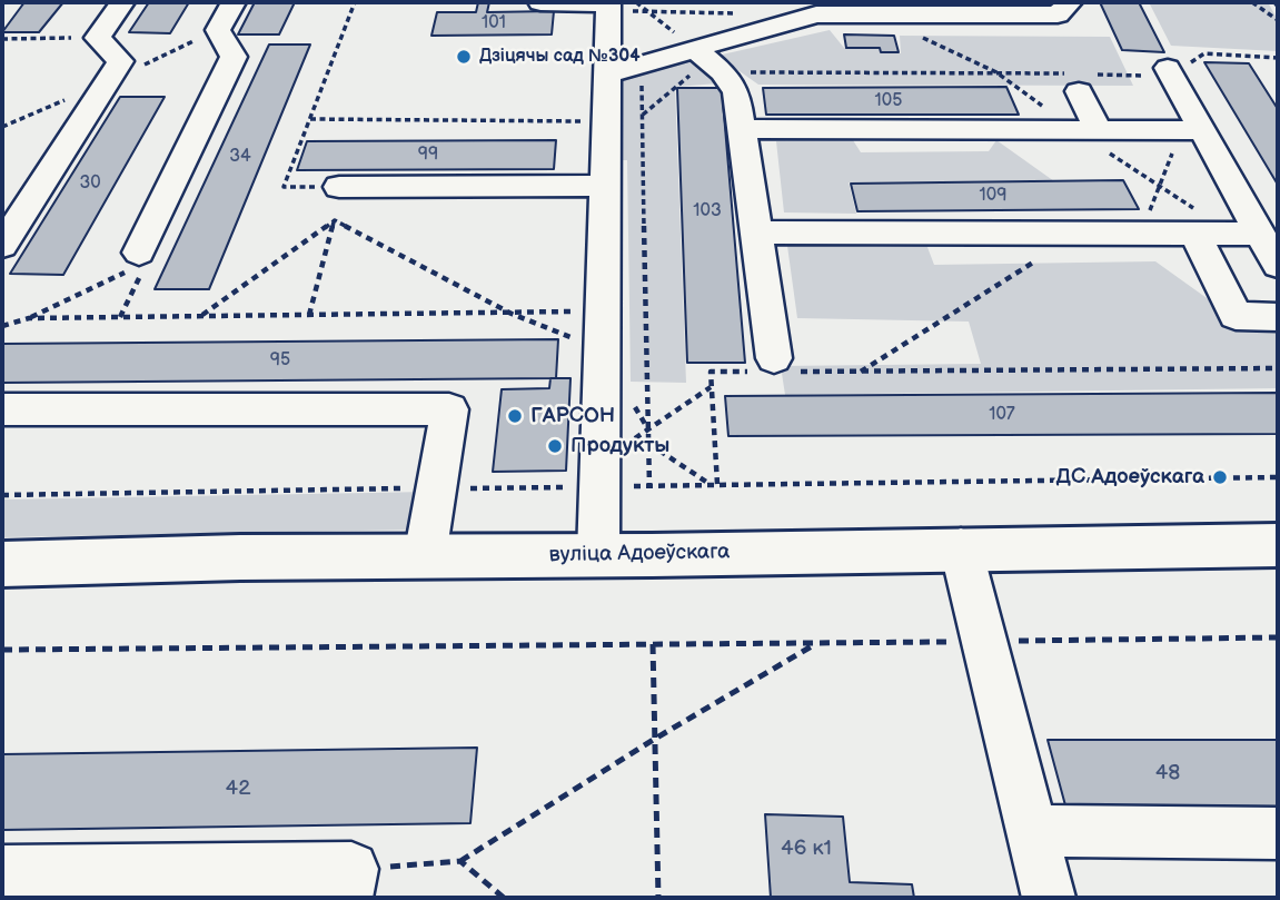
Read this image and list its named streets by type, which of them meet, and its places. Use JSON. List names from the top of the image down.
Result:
{
  "streets": {
    "main road": ["вуліца Адоеўскага"]
  },
  "places": [
    "Дзіцячы сад №304",
    "ГАРСОН",
    "Продукты",
    "ДС Адоеўскага"
  ],
  "house_numbers": [
    "101",
    "105",
    "99",
    "34",
    "30",
    "109",
    "103",
    "95",
    "107",
    "48",
    "42",
    "46 к1"
  ]
}
